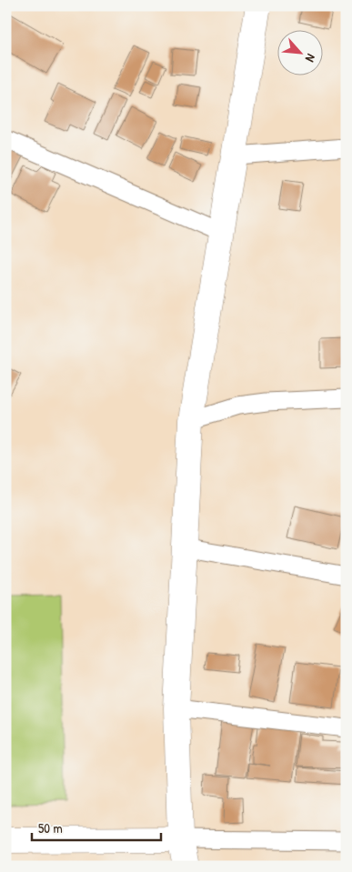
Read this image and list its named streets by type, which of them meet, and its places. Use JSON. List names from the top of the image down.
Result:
{
  "scale_bar": "50 m",
  "north": "bottom right"
}
